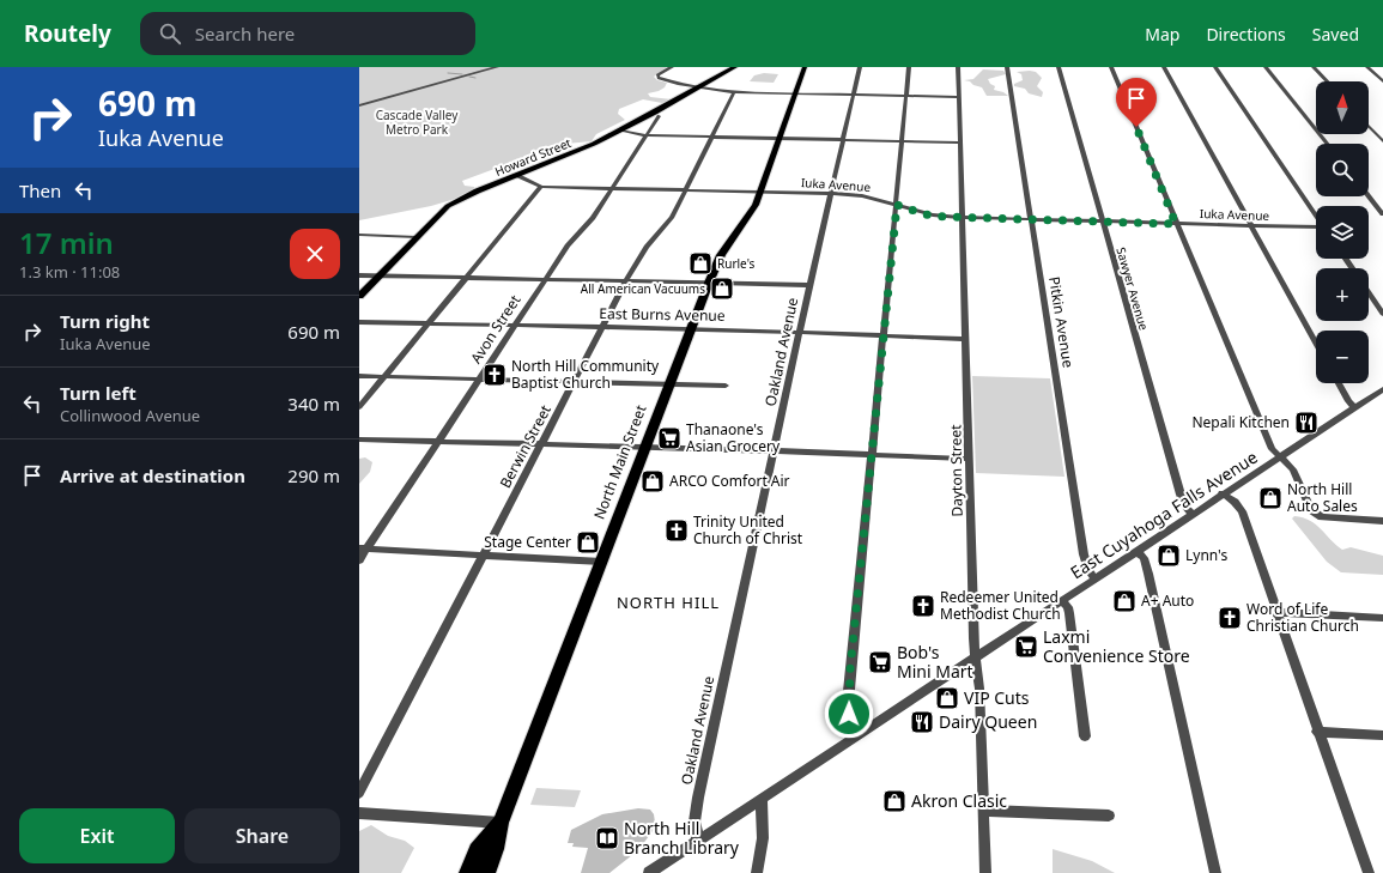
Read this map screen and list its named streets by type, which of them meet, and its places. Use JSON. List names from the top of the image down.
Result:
{
  "streets": {
    "main road": ["Howard Street", "North Main Street"],
    "street": [
      "Iuka Avenue",
      "Sawyer Avenue",
      "East Burns Avenue",
      "Pitkin Avenue",
      "Avon Street",
      "Oakland Avenue",
      "Berwin Street",
      "Dayton Street",
      "East Cuyahoga Falls Avenue"
    ]
  },
  "crossings": [
    ["Howard Street", "Iuka Avenue"],
    ["Iuka Avenue", "Sawyer Avenue"],
    ["Iuka Avenue", "Pitkin Avenue"],
    ["Iuka Avenue", "Avon Street"],
    ["Iuka Avenue", "Oakland Avenue"],
    ["Iuka Avenue", "Berwin Street"],
    ["Iuka Avenue", "North Main Street"],
    ["Iuka Avenue", "Dayton Street"],
    ["Sawyer Avenue", "East Cuyahoga Falls Avenue"],
    ["East Burns Avenue", "Avon Street"],
    ["East Burns Avenue", "Oakland Avenue"],
    ["East Burns Avenue", "Berwin Street"],
    ["East Burns Avenue", "North Main Street"],
    ["East Burns Avenue", "Dayton Street"],
    ["Pitkin Avenue", "East Cuyahoga Falls Avenue"],
    ["Oakland Avenue", "East Cuyahoga Falls Avenue"],
    ["Dayton Street", "East Cuyahoga Falls Avenue"]
  ],
  "districts": ["NORTH HILL"],
  "parks": ["Cascade Valley Metro Park"],
  "places": {
    "shop": [
      "Rurle's",
      "All American Vacuums",
      "ARCO Comfort Air",
      "North Hill Auto Sales",
      "Stage Center",
      "Lynn's",
      "A+ Auto",
      "VIP Cuts",
      "Akron Clasic"
    ],
    "church": [
      "North Hill Community Baptist Church",
      "Trinity United Church of Christ",
      "Redeemer United Methodist Church",
      "Word of Life Christian Church"
    ],
    "restaurant": ["Nepali Kitchen", "Dairy Queen"],
    "supermarket": ["Thanaone's Asian Grocery", "Laxmi Convenience Store", "Bob's Mini Mart"],
    "library": ["North Hill Branch Library"]
  },
  "north": "top",
  "page": {
    "header": "Routely",
    "search": "Search here",
    "nav": ["Map", "Directions", "Saved"],
    "turn": ["690 m", "Iuka Avenue"],
    "map_buttons": ["+", "−"],
    "then": "Then",
    "heading": ["17 min", "1.3 km · 11:08"],
    "list": [
      {
        "name": "Turn right",
        "note": "Iuka Avenue",
        "value": "690 m"
      },
      {
        "name": "Turn left",
        "note": "Collinwood Avenue",
        "value": "340 m"
      },
      {
        "name": "Arrive at destination",
        "value": "290 m"
      }
    ],
    "buttons": ["Exit", "Share"]
  }
}
